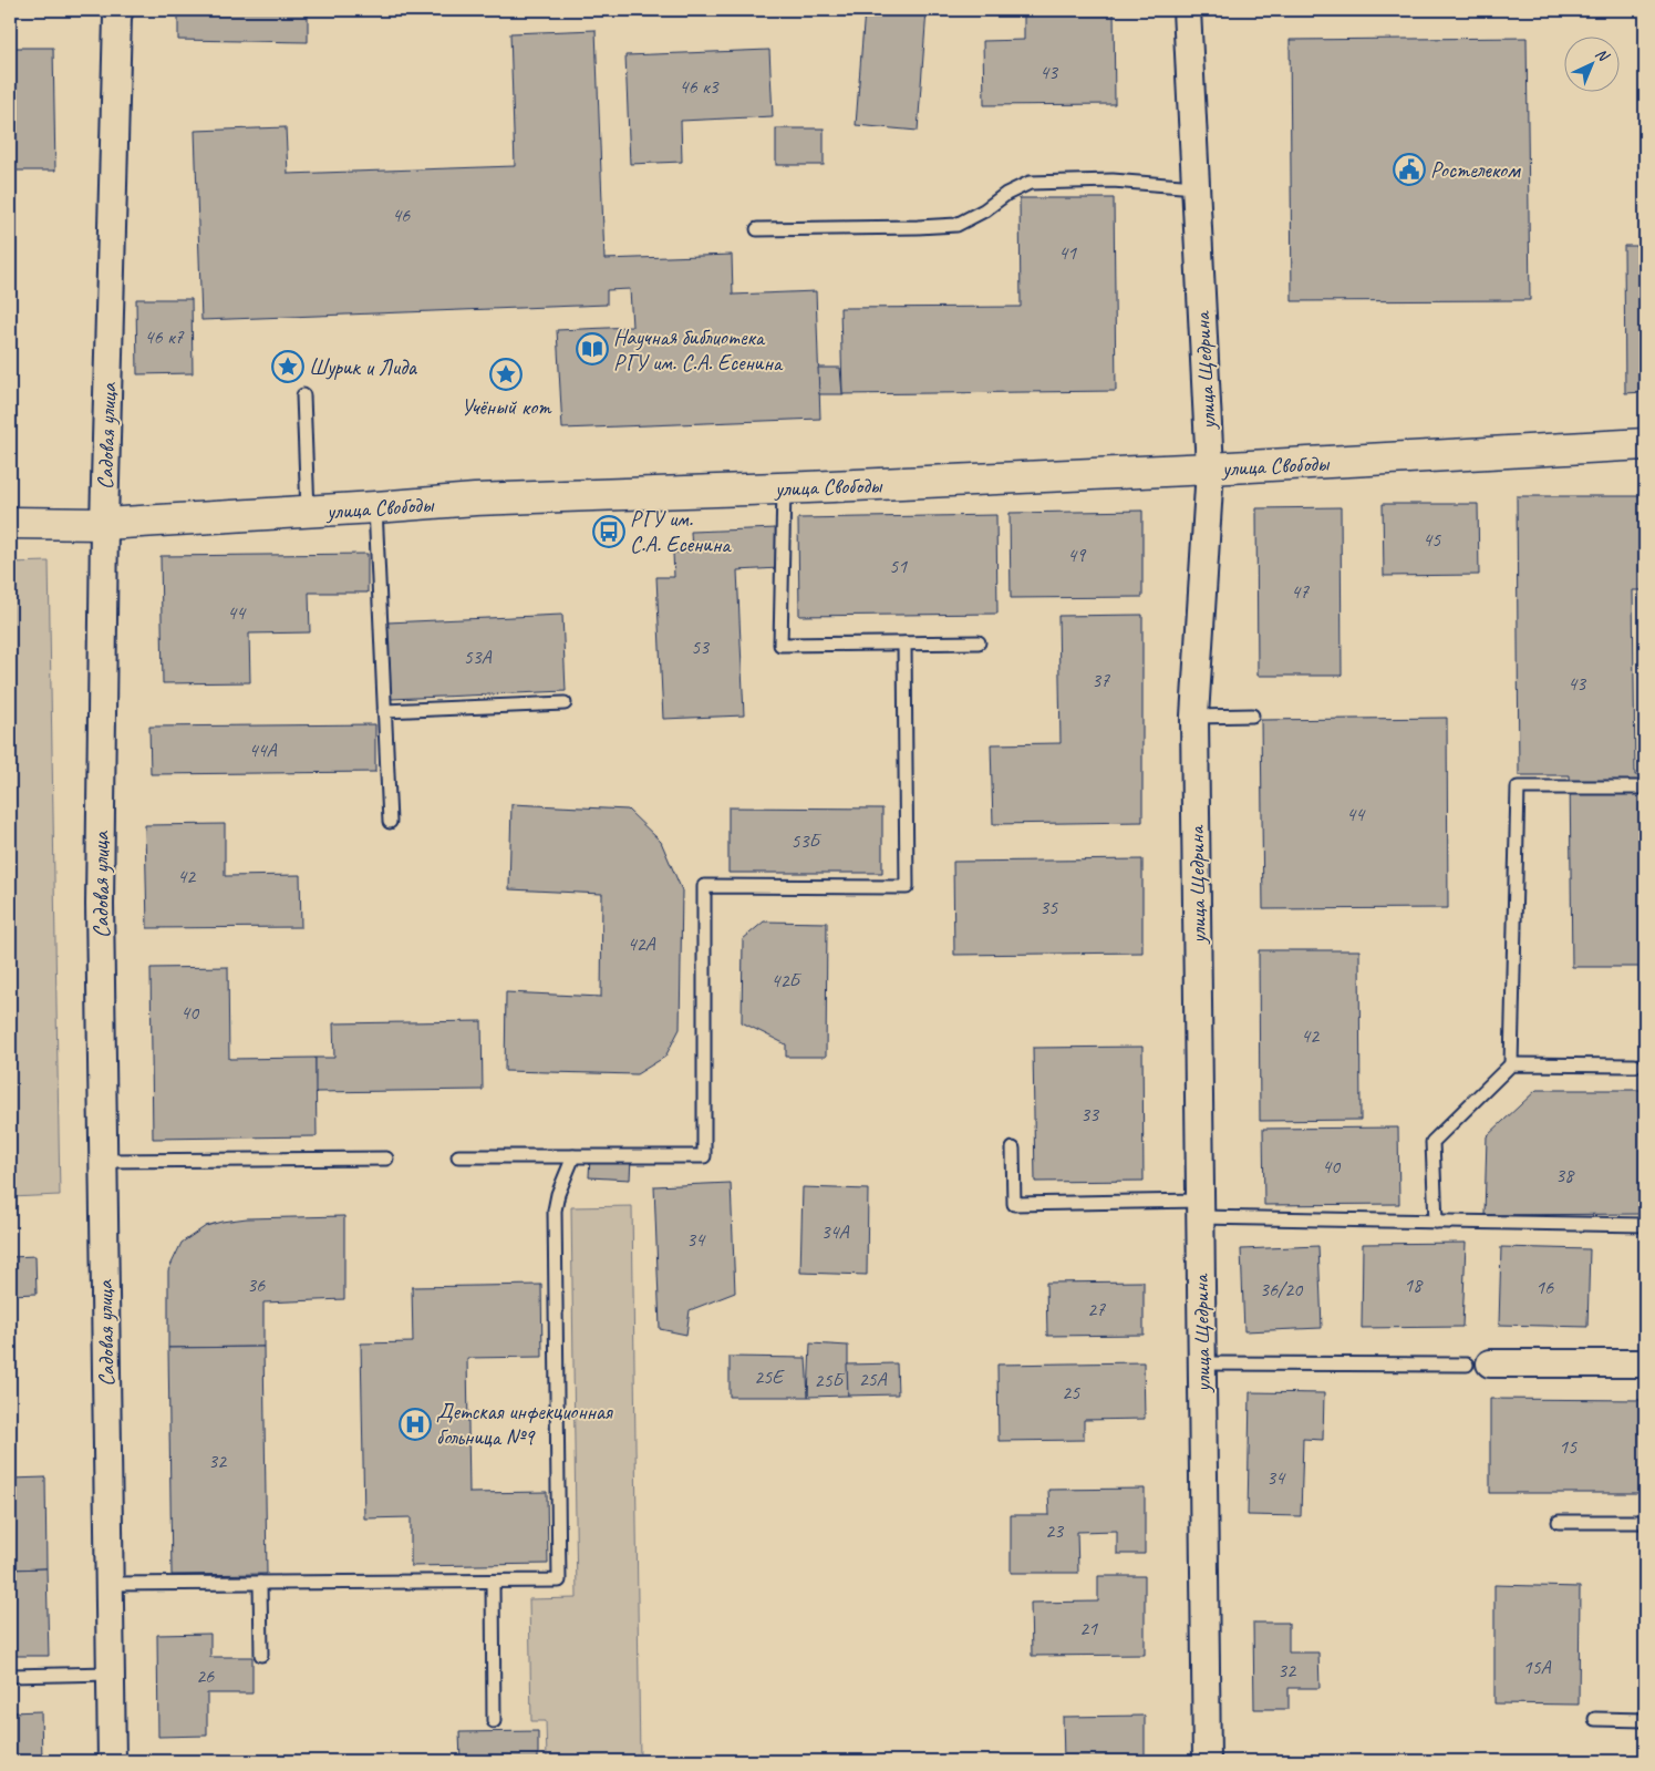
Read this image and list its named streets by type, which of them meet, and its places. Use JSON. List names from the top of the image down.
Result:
{
  "streets": {
    "street": ["улица Щедрина", "Садовая улица", "улица Свободы"]
  },
  "crossings": [
    ["улица Щедрина", "улица Свободы"],
    ["Садовая улица", "улица Свободы"]
  ],
  "places": {
    "public building": ["Ростелеком"],
    "library": ["Научная библиотека РГУ им. С.А. Есенина"],
    "place": ["Шурик и Лида", "Учëный кот"],
    "bus stop": ["РГУ им. С.А. Есенина"],
    "hospital": ["Детская инфекционная больница №9"]
  },
  "house_numbers": [
    "43",
    "46 к3",
    "46",
    "41",
    "46 к7",
    "45",
    "49",
    "51",
    "47",
    "44",
    "53",
    "53А",
    "37",
    "43",
    "44А",
    "44",
    "53Б",
    "42",
    "35",
    "42А",
    "42Б",
    "40",
    "42",
    "33",
    "40",
    "38",
    "34А",
    "34",
    "36",
    "18",
    "16",
    "36/20",
    "27",
    "25Е",
    "25А",
    "25Б",
    "25",
    "15",
    "32",
    "34",
    "23",
    "21",
    "15А",
    "32",
    "26"
  ],
  "north": "top right"
}
